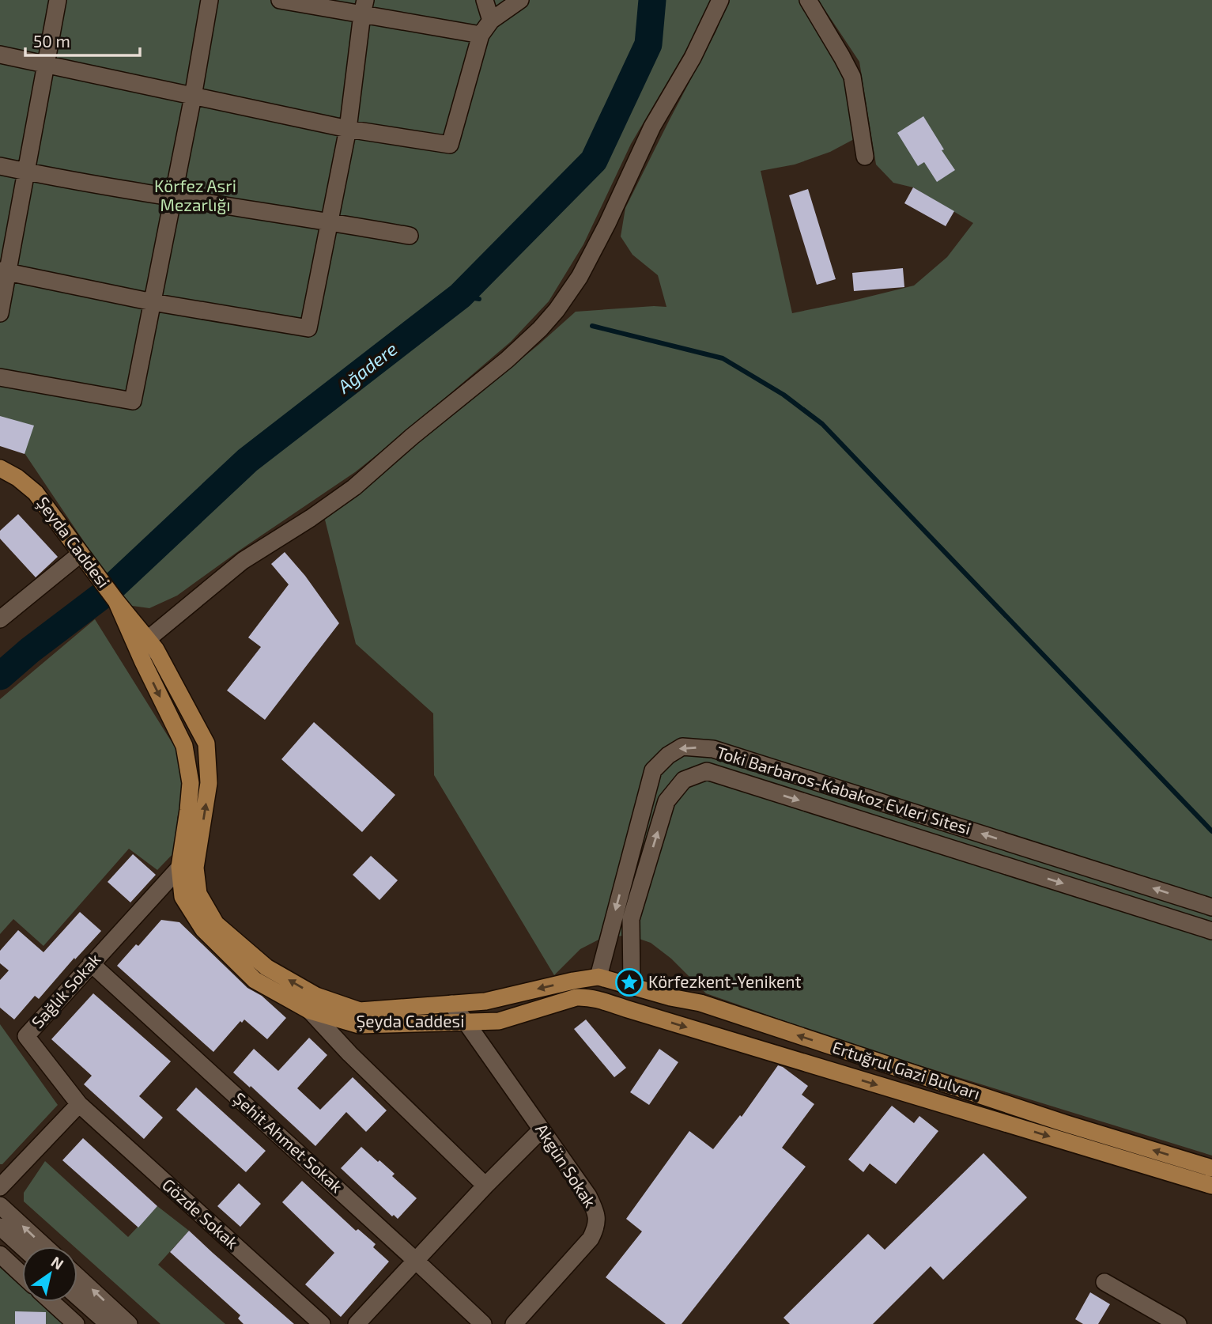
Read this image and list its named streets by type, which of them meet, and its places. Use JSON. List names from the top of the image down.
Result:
{
  "streets": {
    "main road": ["Şeyda Caddesi", "Ertuğrul Gazi Bulvarı"],
    "street": [
      "Toki Barbaros-Kabakoz Evleri Sitesi",
      "Sağlık Sokak",
      "Şehit Ahmet Sokak",
      "Akgün Sokak",
      "Gözde Sokak"
    ]
  },
  "crossings": [
    ["Şeyda Caddesi", "Toki Barbaros-Kabakoz Evleri Sitesi"],
    ["Şeyda Caddesi", "Sağlık Sokak"],
    ["Şeyda Caddesi", "Ertuğrul Gazi Bulvarı"],
    ["Şeyda Caddesi", "Akgün Sokak"],
    ["Toki Barbaros-Kabakoz Evleri Sitesi", "Ertuğrul Gazi Bulvarı"],
    ["Sağlık Sokak", "Şehit Ahmet Sokak"],
    ["Sağlık Sokak", "Gözde Sokak"]
  ],
  "water": ["Ağadere"],
  "parks": ["Körfez Asri Mezarlığı"],
  "places": {
    "place": ["Körfezkent-Yenikent"]
  },
  "scale_bar": "50 m",
  "north": "top right"
}
